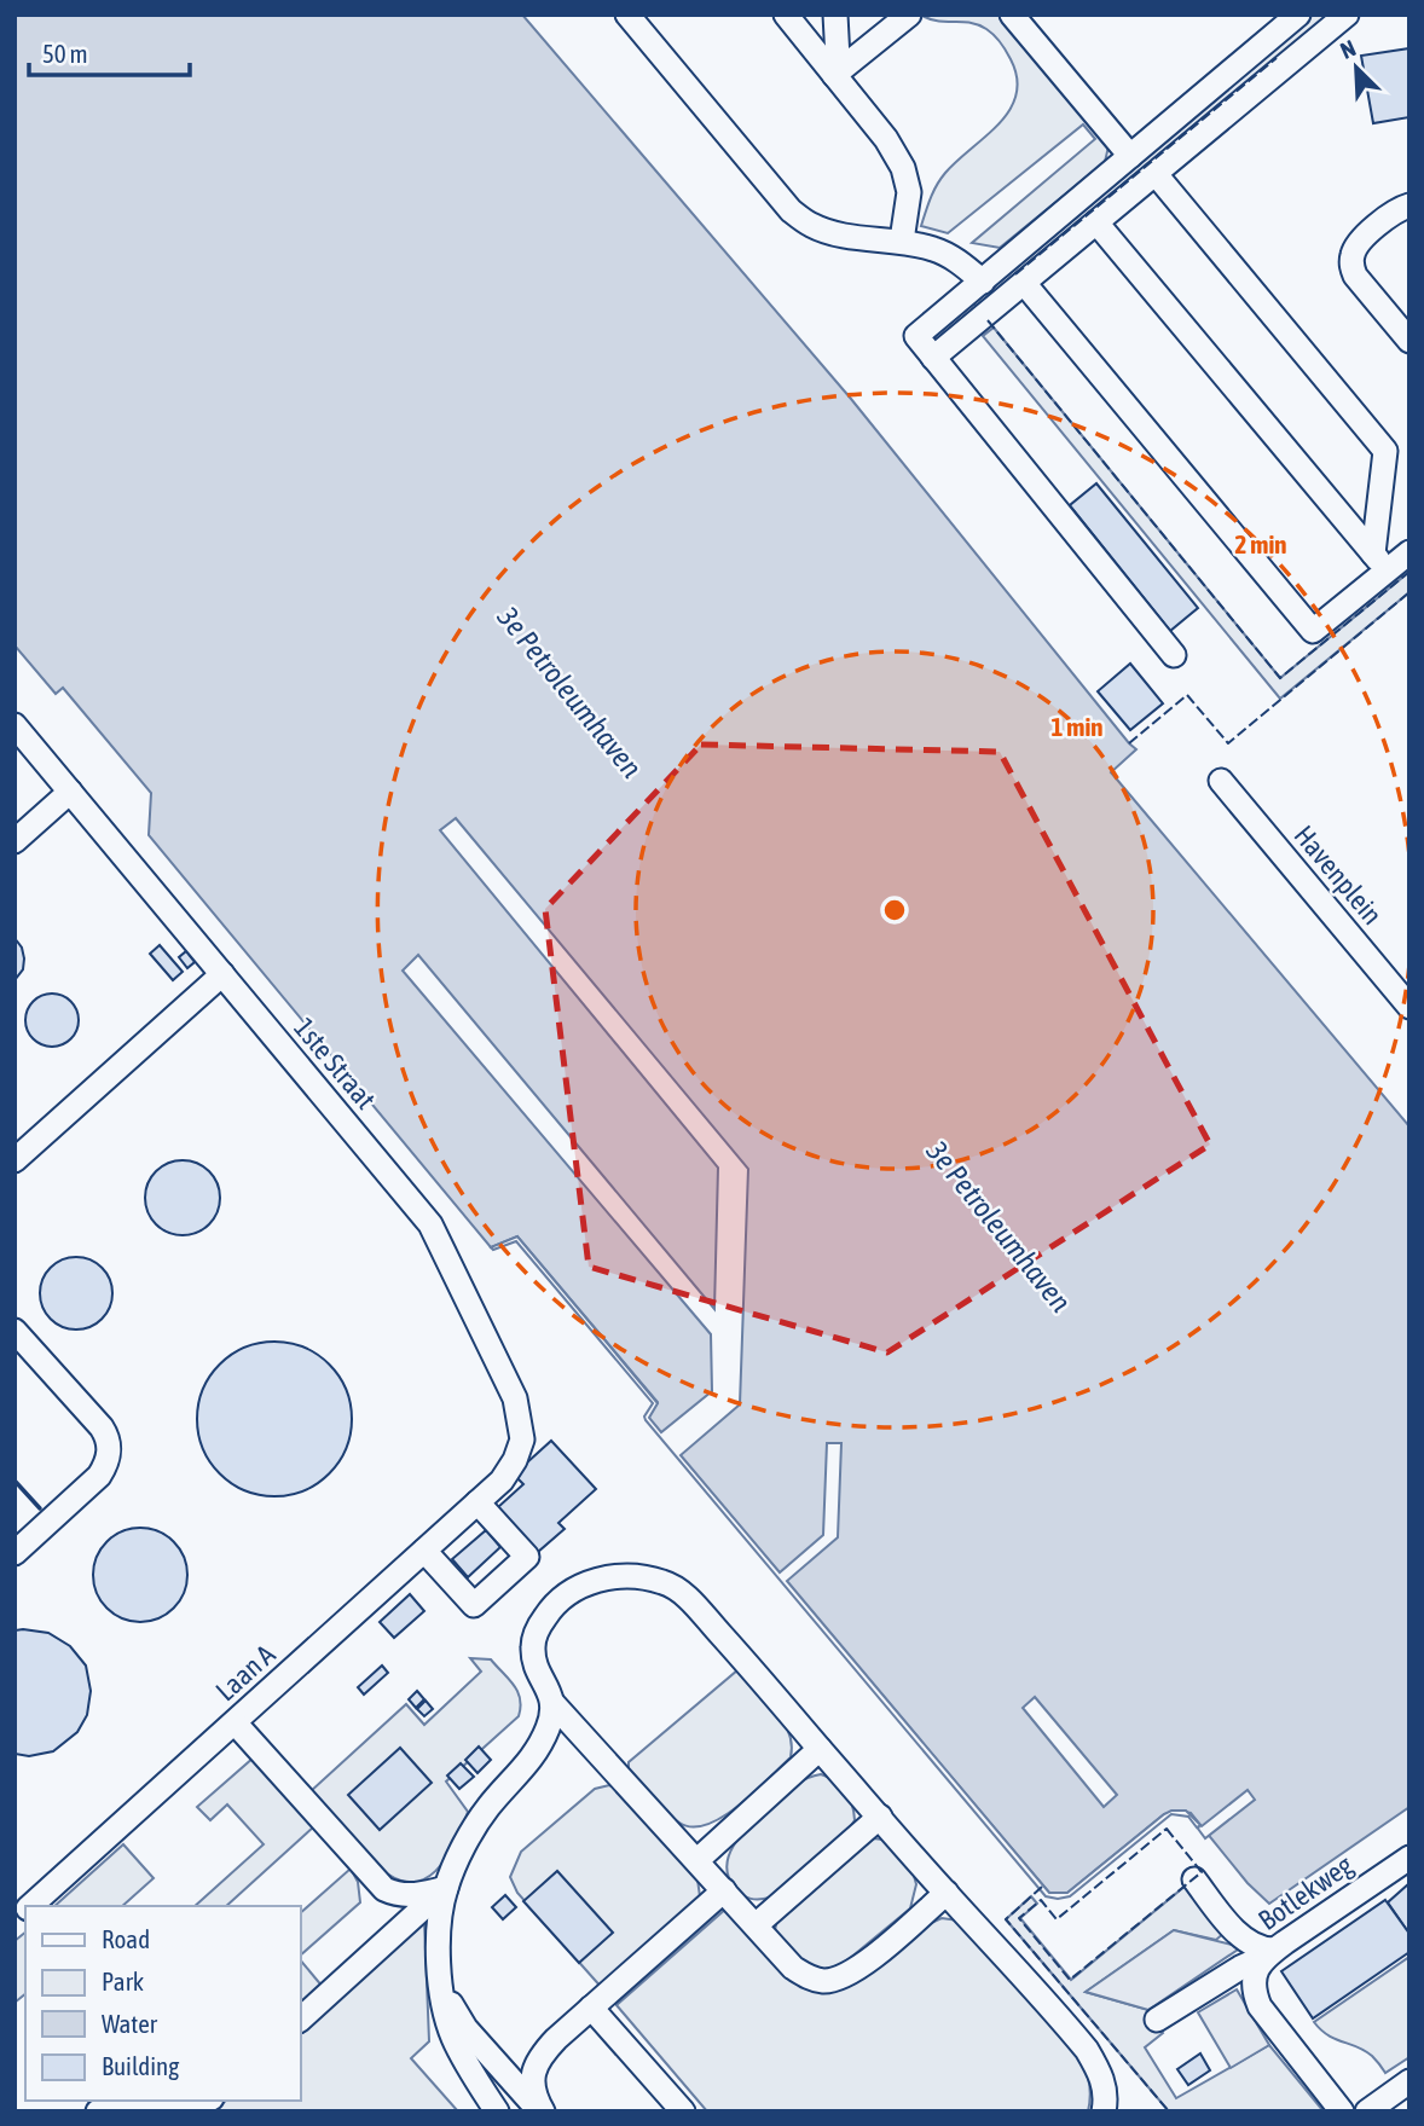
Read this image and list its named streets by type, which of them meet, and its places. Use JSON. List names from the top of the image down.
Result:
{
  "streets": {
    "street": [
      "Havenplein",
      "1ste Straat",
      "Laan A",
      "Botlekweg"
    ]
  },
  "crossings": [
    ["1ste Straat", "Laan A"]
  ],
  "water": ["3e Petroleumhaven"],
  "legend": [
    "Road",
    "Park",
    "Water",
    "Building"
  ],
  "scale_bar": "50 m",
  "north": "top left",
  "rings": ["2 min", "1 min"]
}
